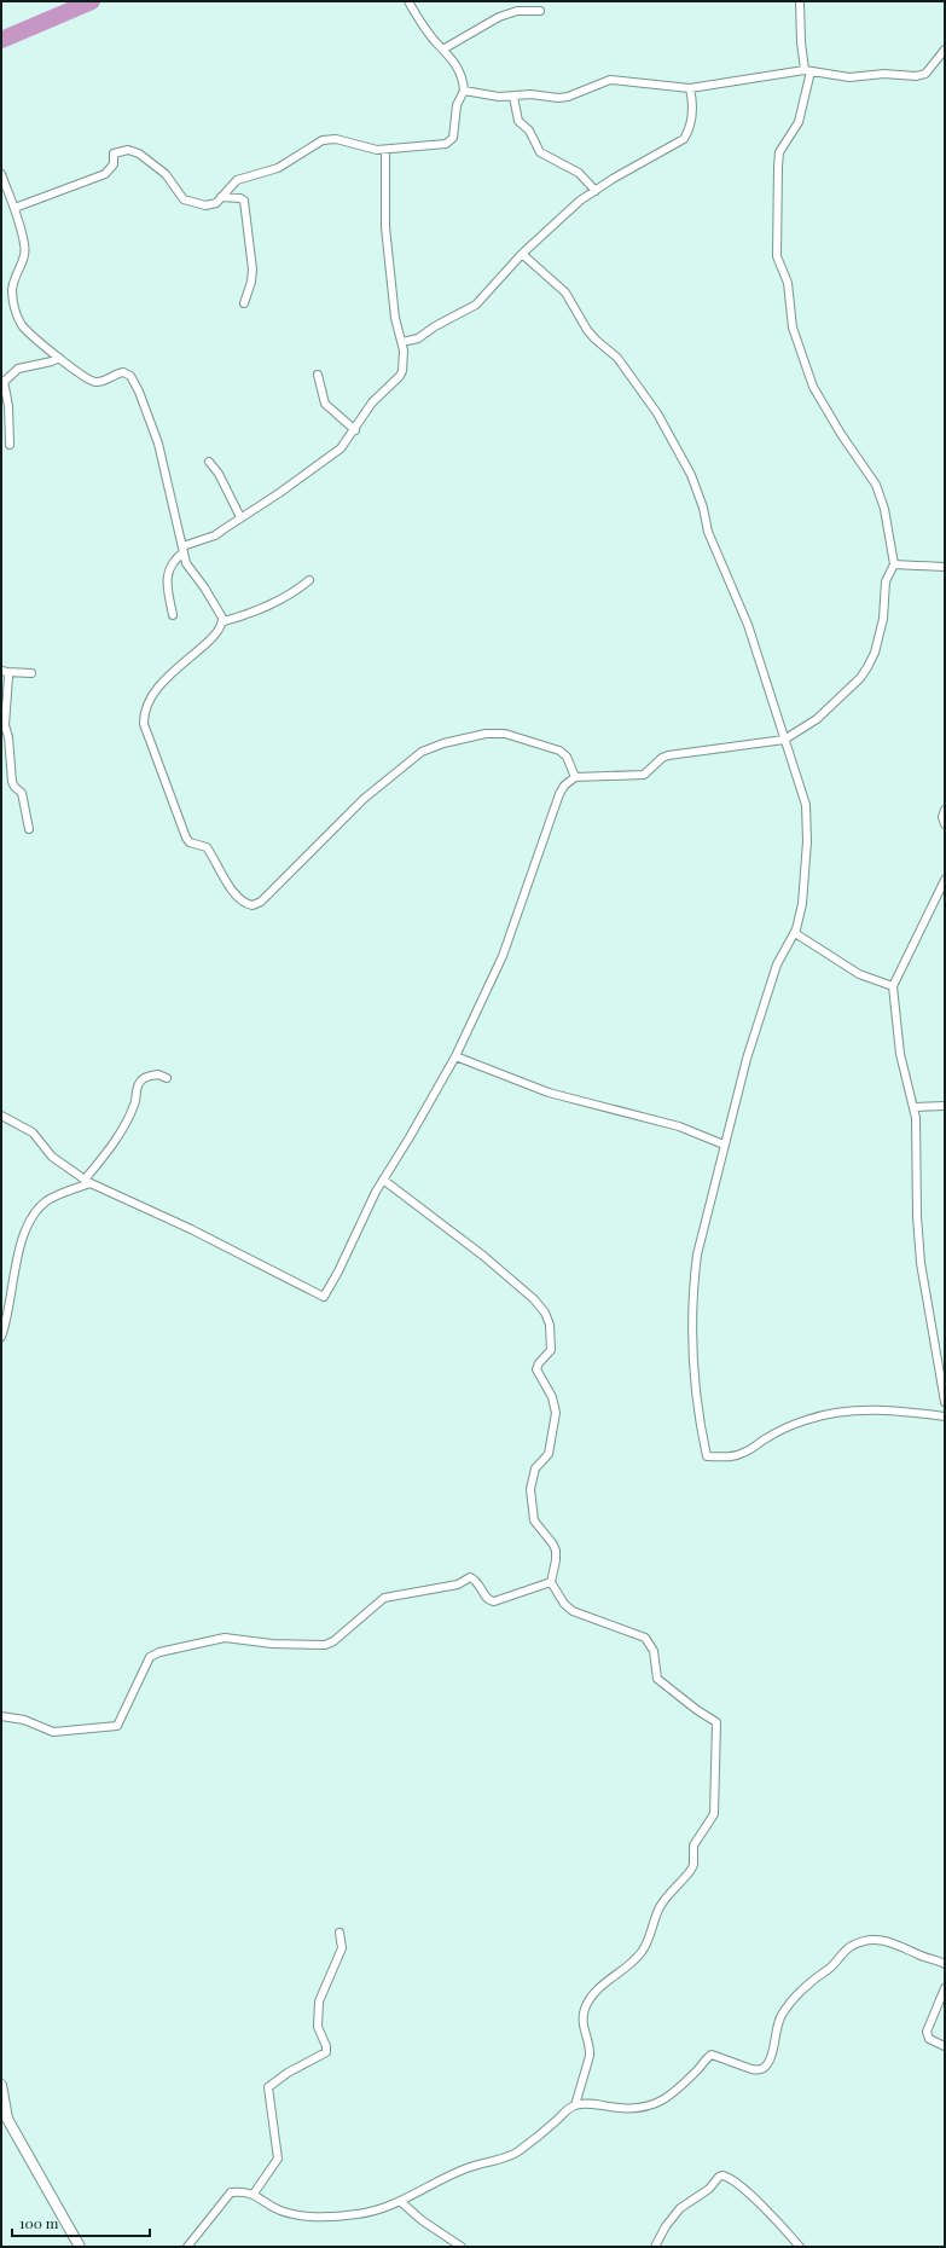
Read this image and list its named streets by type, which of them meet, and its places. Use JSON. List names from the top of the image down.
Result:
{
  "scale_bar": "100 m"
}
